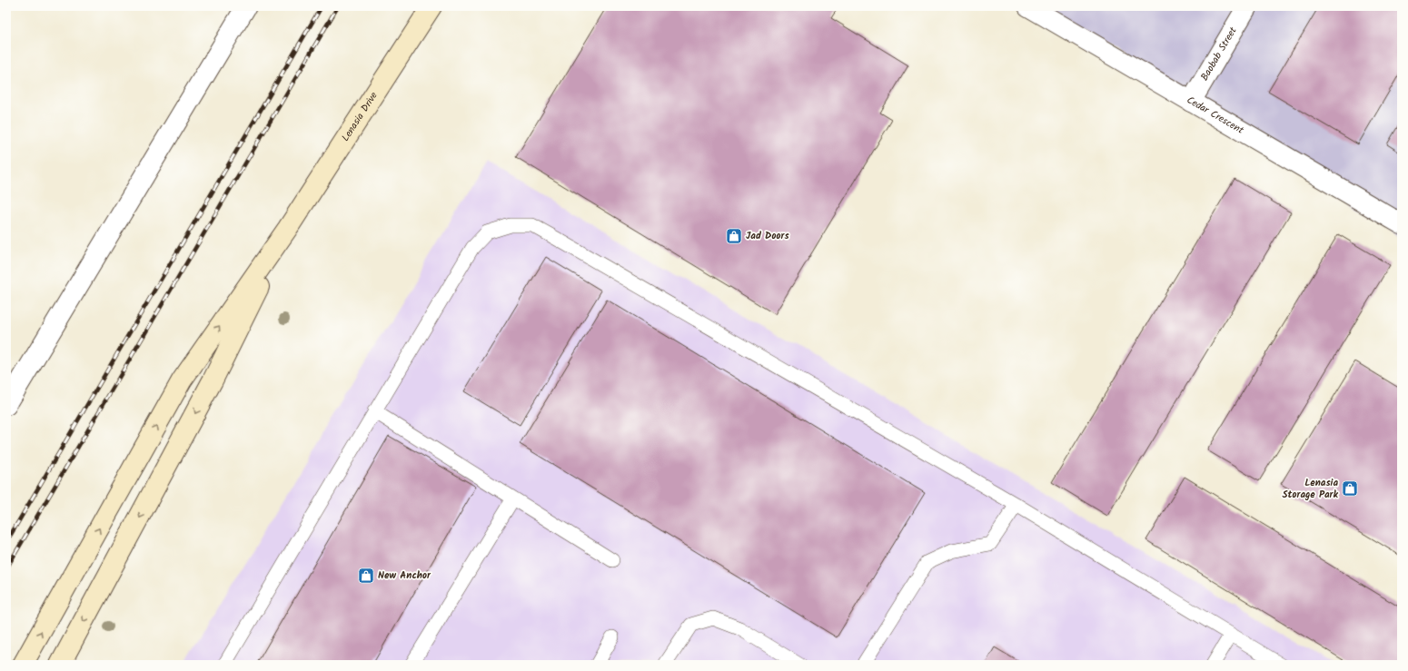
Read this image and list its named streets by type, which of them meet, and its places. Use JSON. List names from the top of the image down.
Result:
{
  "streets": {
    "main road": ["Lenasia Drive"],
    "street": ["Baobab Street", "Cedar Crescent"]
  },
  "crossings": [
    ["Baobab Street", "Cedar Crescent"]
  ],
  "places": {
    "shop": ["Jad Doors", "Lenasia Storage Park", "New Anchor"]
  }
}
